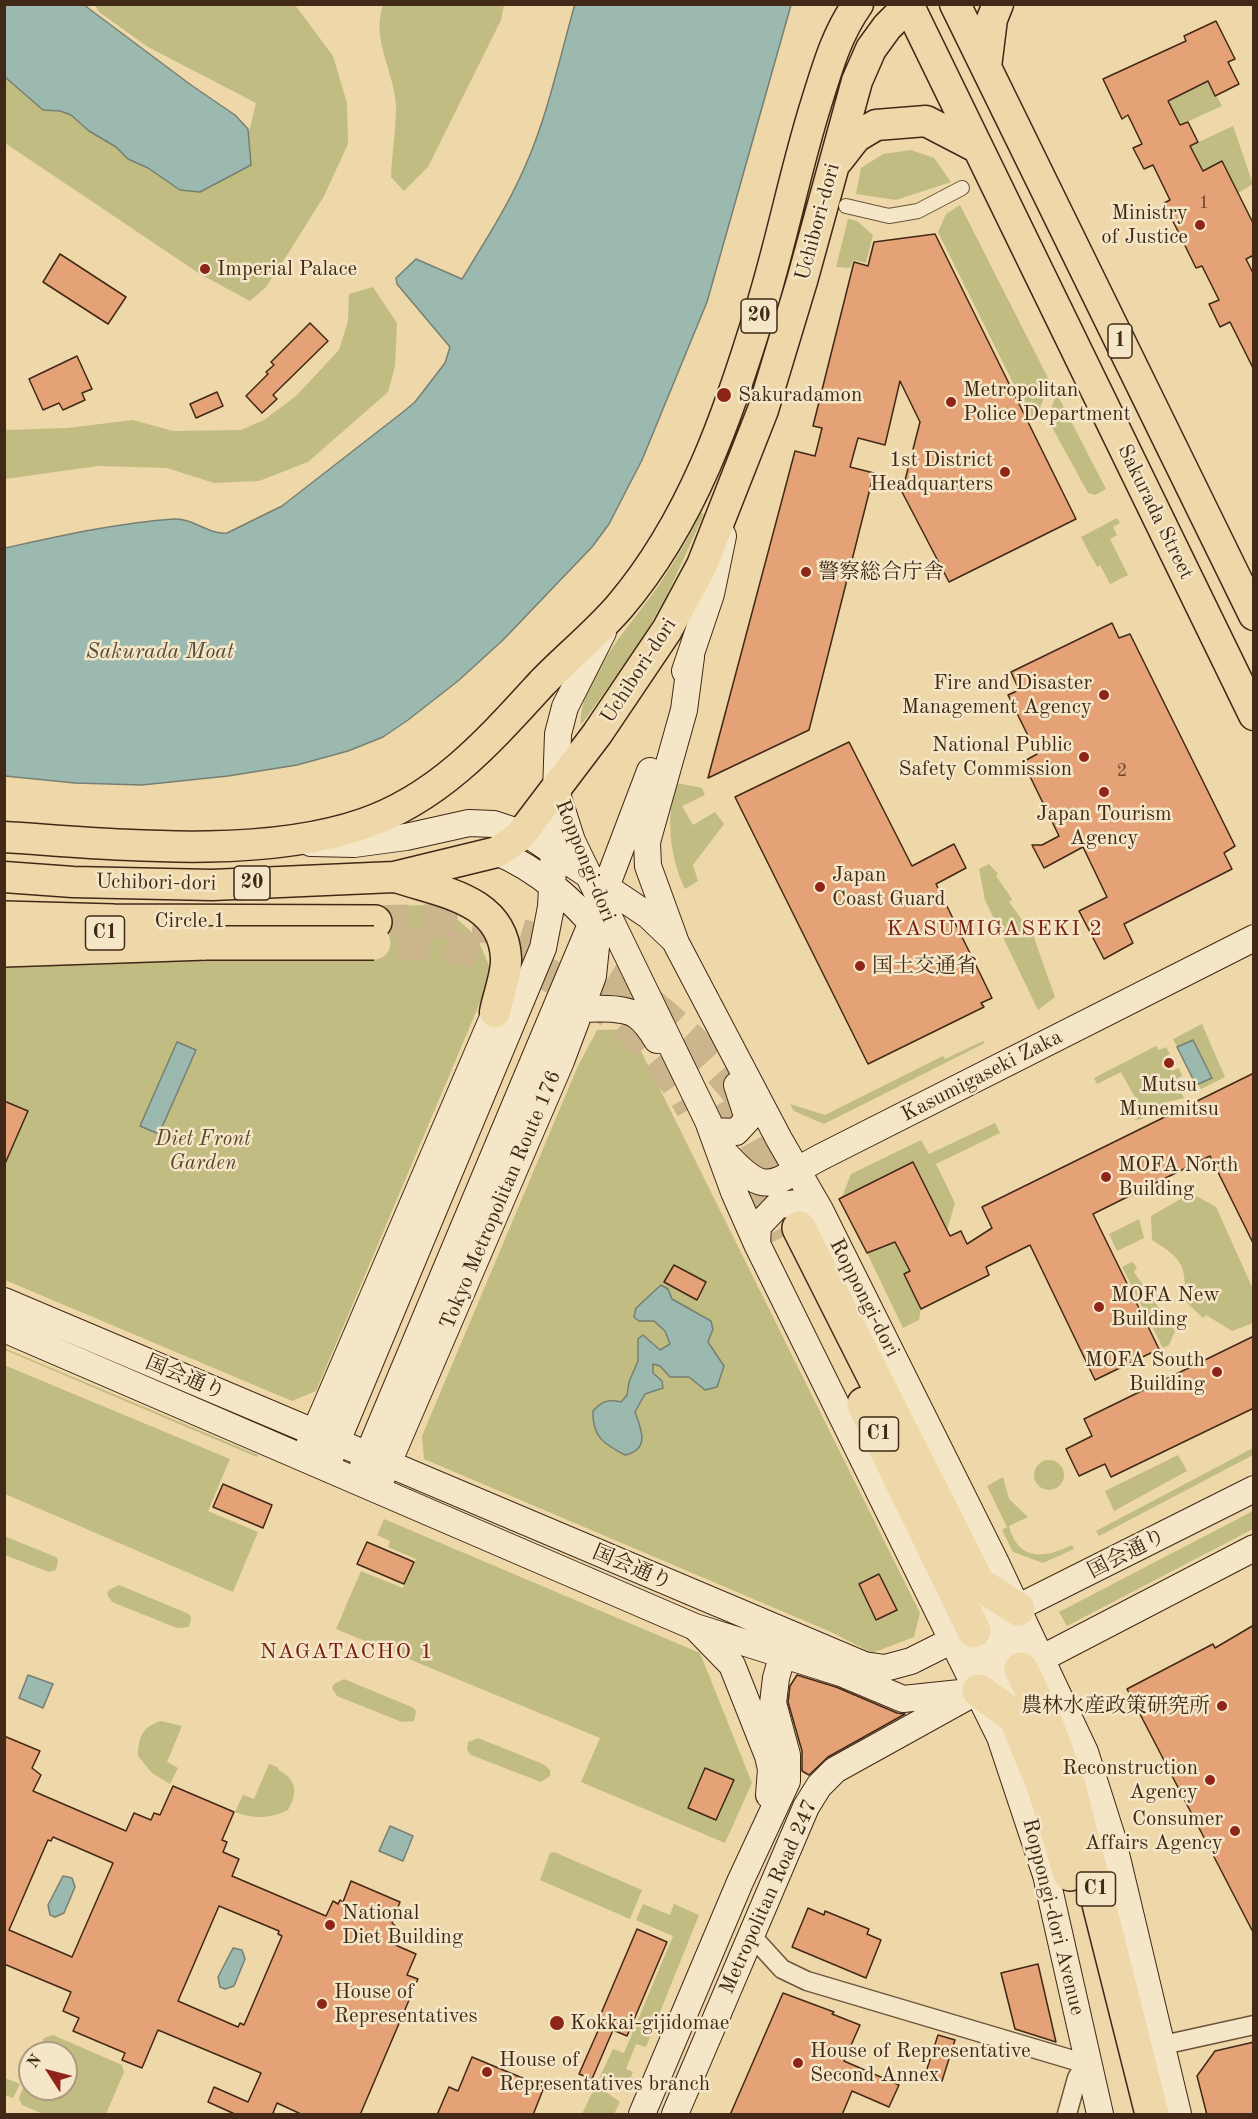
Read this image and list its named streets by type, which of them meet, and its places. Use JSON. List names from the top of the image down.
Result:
{
  "streets": {
    "highway": [
      "Uchibori-dori",
      "20",
      "1",
      "Sakurada Street",
      "Circle 1",
      "C1"
    ],
    "main road": [
      "Roppongi-dori",
      "Kasumigaseki Zaka",
      "Tokyo Metropolitan Route 176",
      "国会通り",
      "Metropolitan Road 247",
      "Roppongi-dori Avenue"
    ]
  },
  "crossings": [
    ["Uchibori-dori", "20"],
    ["Uchibori-dori", "1"],
    ["Uchibori-dori", "Roppongi-dori"],
    ["Uchibori-dori", "Tokyo Metropolitan Route 176"],
    ["20", "1"],
    ["20", "Sakurada Street"],
    ["1", "Sakurada Street"],
    ["Roppongi-dori", "C1"],
    ["Roppongi-dori", "Kasumigaseki Zaka"],
    ["Roppongi-dori", "Tokyo Metropolitan Route 176"],
    ["Roppongi-dori", "国会通り"],
    ["Roppongi-dori", "Metropolitan Road 247"],
    ["Roppongi-dori", "Roppongi-dori Avenue"],
    ["C1", "国会通り"],
    ["C1", "Metropolitan Road 247"],
    ["C1", "Roppongi-dori Avenue"],
    ["Tokyo Metropolitan Route 176", "国会通り"],
    ["国会通り", "Metropolitan Road 247"],
    ["国会通り", "Roppongi-dori Avenue"],
    ["Metropolitan Road 247", "Roppongi-dori Avenue"]
  ],
  "districts": ["KASUMIGASEKI 2", "NAGATACHO 1"],
  "water": ["Sakurada Moat"],
  "parks": ["Diet Front Garden"],
  "places": [
    "Ministry of Justice",
    "Imperial Palace",
    "Sakuradamon",
    "Metropolitan Police Department",
    "1st District Headquarters",
    "警察総合庁舎",
    "Fire and Disaster Management Agency",
    "National Public Safety Commission",
    "Japan Tourism Agency",
    "Japan Coast Guard",
    "国土交通省",
    "Mutsu Munemitsu",
    "MOFA North Building",
    "MOFA New Building",
    "MOFA South Building",
    "農林水産政策研究所",
    "Reconstruction Agency",
    "Consumer Affairs Agency",
    "National Diet Building",
    "House of Representatives",
    "Kokkai-gijidomae",
    "House of Representative Second Annex",
    "House of Representatives branch"
  ],
  "house_numbers": ["1", "2"],
  "north": "top left"
}
